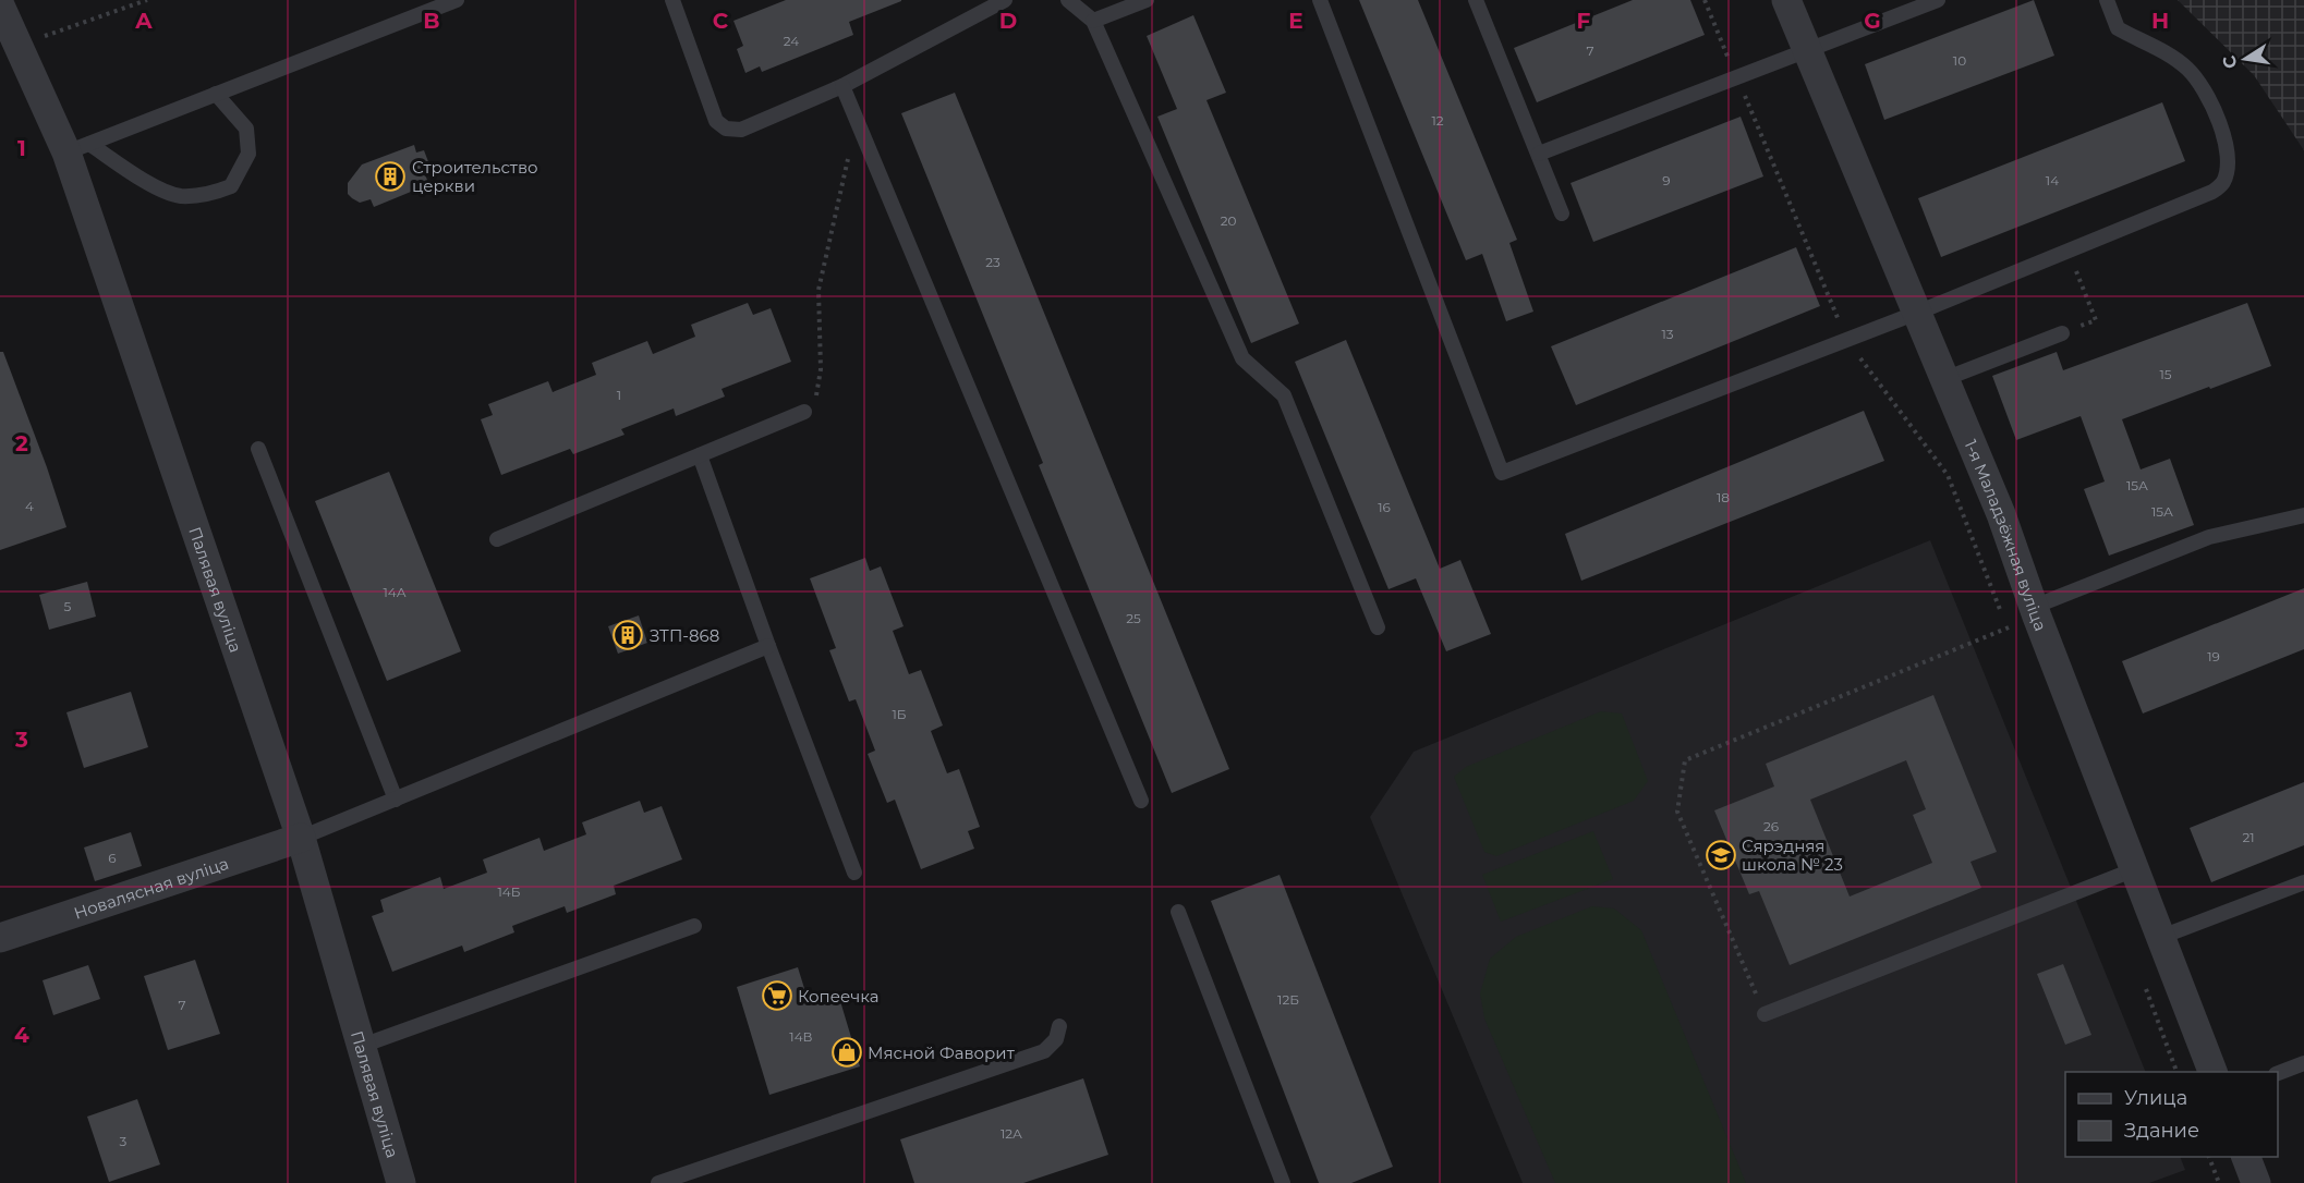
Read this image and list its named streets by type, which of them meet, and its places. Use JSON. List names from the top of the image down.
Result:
{
  "streets": {
    "street": ["1-я Маладзёжная вуліца", "Палявая вуліца", "Новалясная вуліца"]
  },
  "crossings": [
    ["Палявая вуліца", "Новалясная вуліца"]
  ],
  "places": {
    "building": ["Строительство церкви", "ЗТП-868"],
    "school or university": ["Сярэдняя школа № 23"],
    "supermarket": ["Копеечка"],
    "shop": ["Мясной Фаворит"]
  },
  "house_numbers": [
    "24",
    "7",
    "10",
    "12",
    "9",
    "14",
    "20",
    "23",
    "13",
    "15",
    "1",
    "15А",
    "18",
    "4",
    "16",
    "15А",
    "14А",
    "5",
    "25",
    "19",
    "1Б",
    "26",
    "21",
    "6",
    "14Б",
    "12Б",
    "7",
    "14В",
    "12А",
    "3"
  ],
  "legend": ["Улица", "Здание"],
  "north": "left",
  "grid": {
    "columns": [
      "A",
      "B",
      "C",
      "D",
      "E",
      "F",
      "G",
      "H"
    ],
    "rows": [
      "1",
      "2",
      "3",
      "4"
    ]
  }
}
